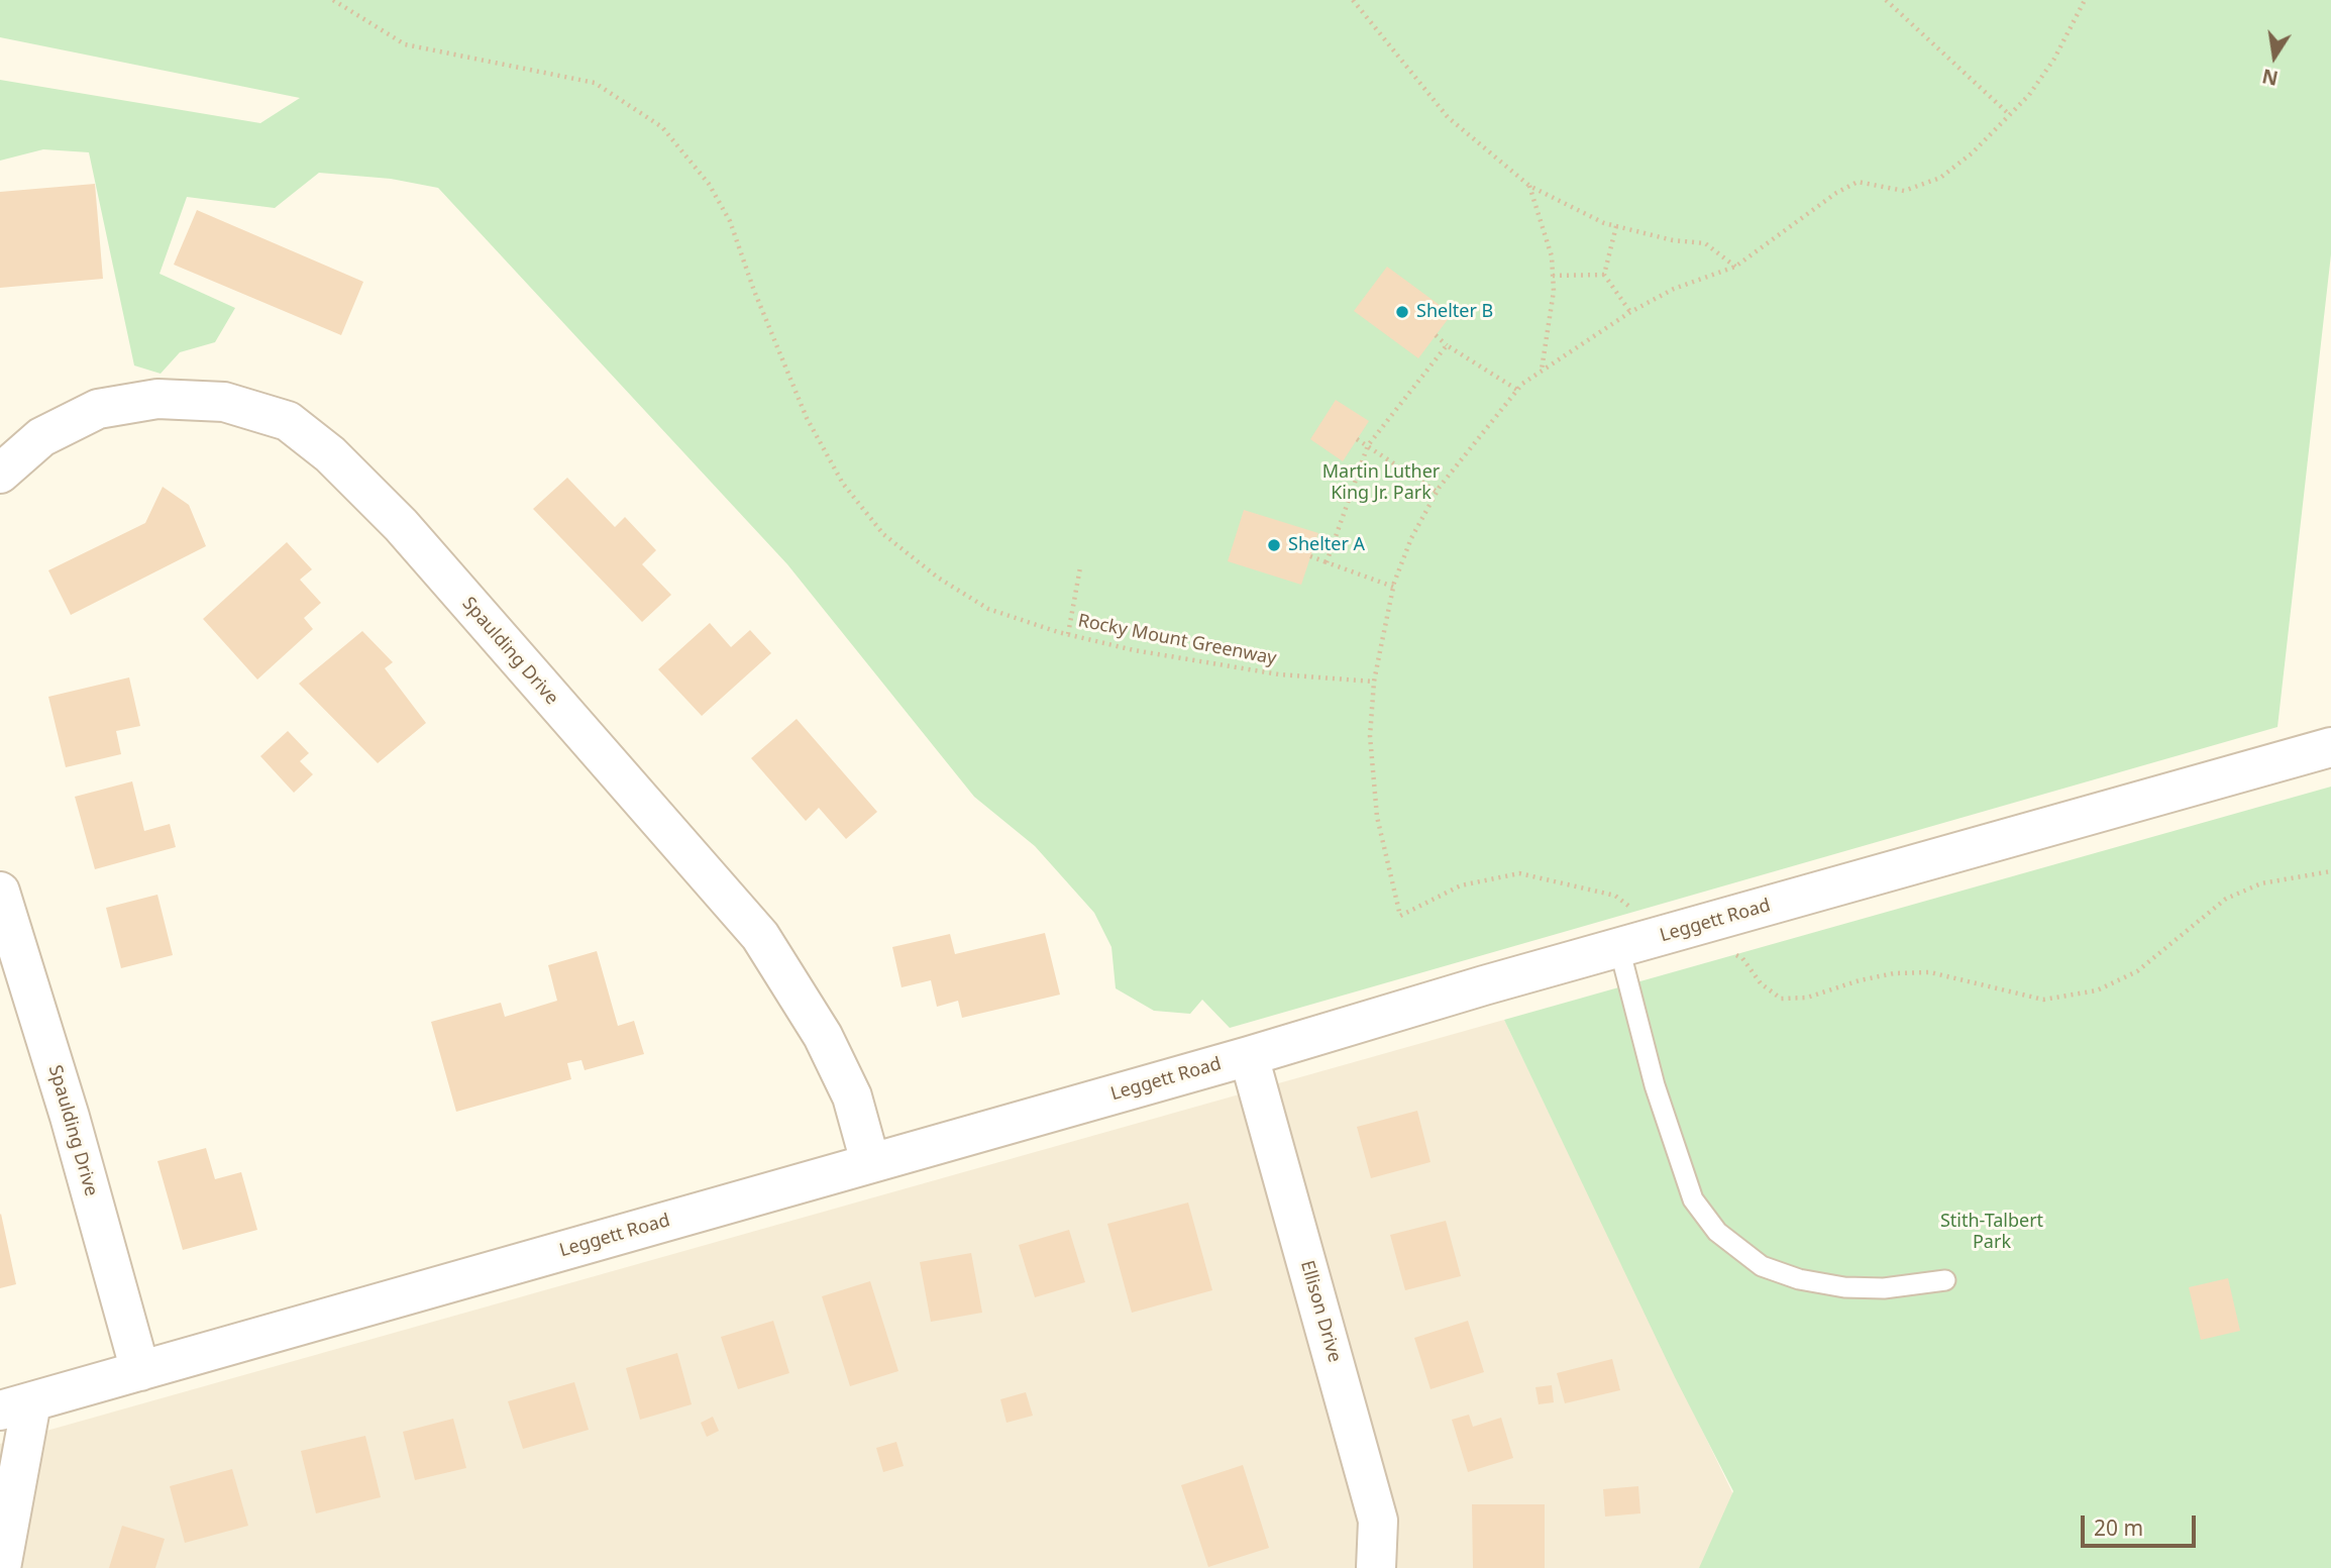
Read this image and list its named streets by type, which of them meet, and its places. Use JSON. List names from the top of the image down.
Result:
{
  "streets": {
    "street": ["Spaulding Drive", "Leggett Road", "Ellison Drive"],
    "path": ["Rocky Mount Greenway"]
  },
  "crossings": [
    ["Spaulding Drive", "Leggett Road"],
    ["Leggett Road", "Ellison Drive"]
  ],
  "parks": ["Martin Luther King Jr. Park", "Stith-Talbert Park"],
  "places": ["Shelter B", "Shelter A"],
  "scale_bar": "20 m",
  "north": "bottom"
}
